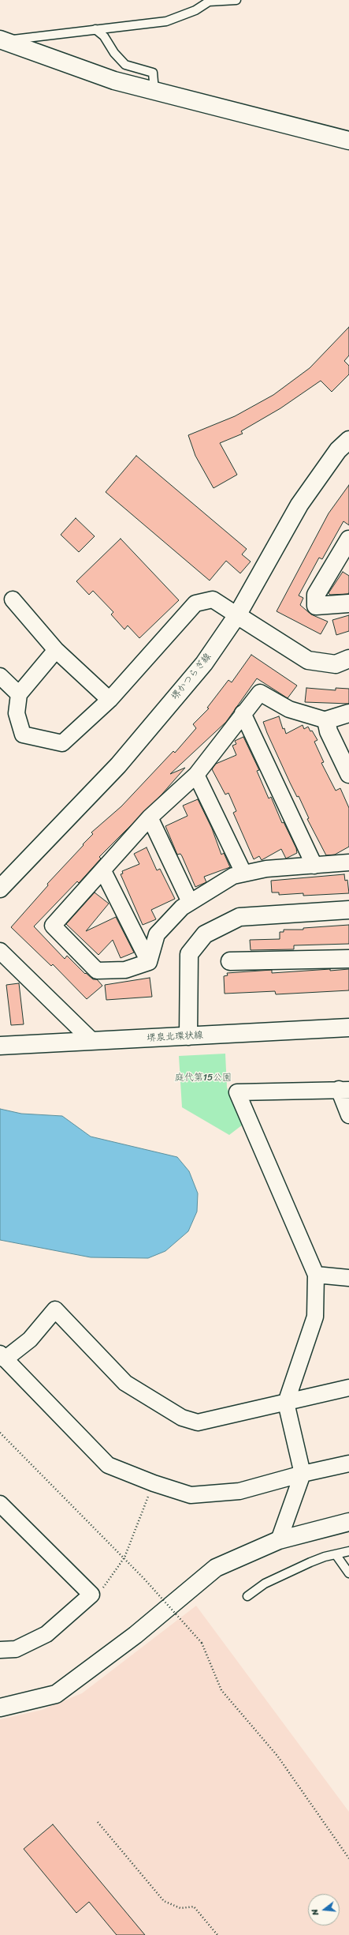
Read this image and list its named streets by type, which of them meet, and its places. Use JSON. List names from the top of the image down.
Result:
{
  "streets": {
    "street": ["堺かつらぎ線", "堺泉北環状線"]
  },
  "parks": ["庭代第15公園"],
  "north": "left"
}
